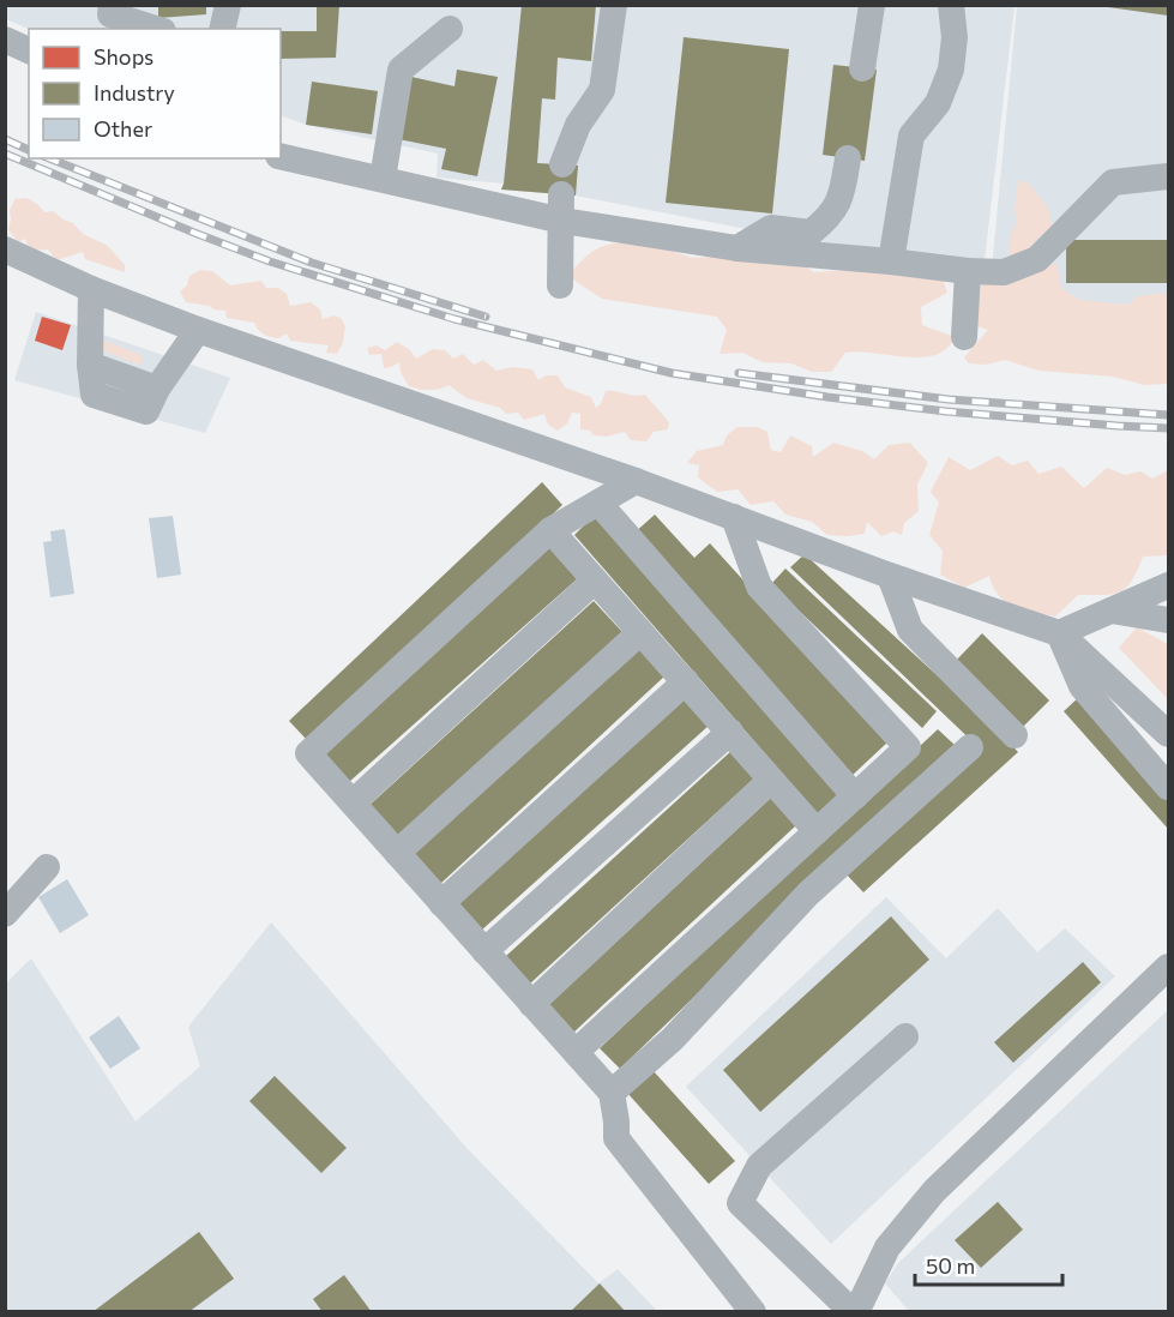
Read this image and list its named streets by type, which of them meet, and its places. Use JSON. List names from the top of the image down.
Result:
{
  "legend": ["Shops", "Industry", "Other"],
  "scale_bar": "50 m"
}
